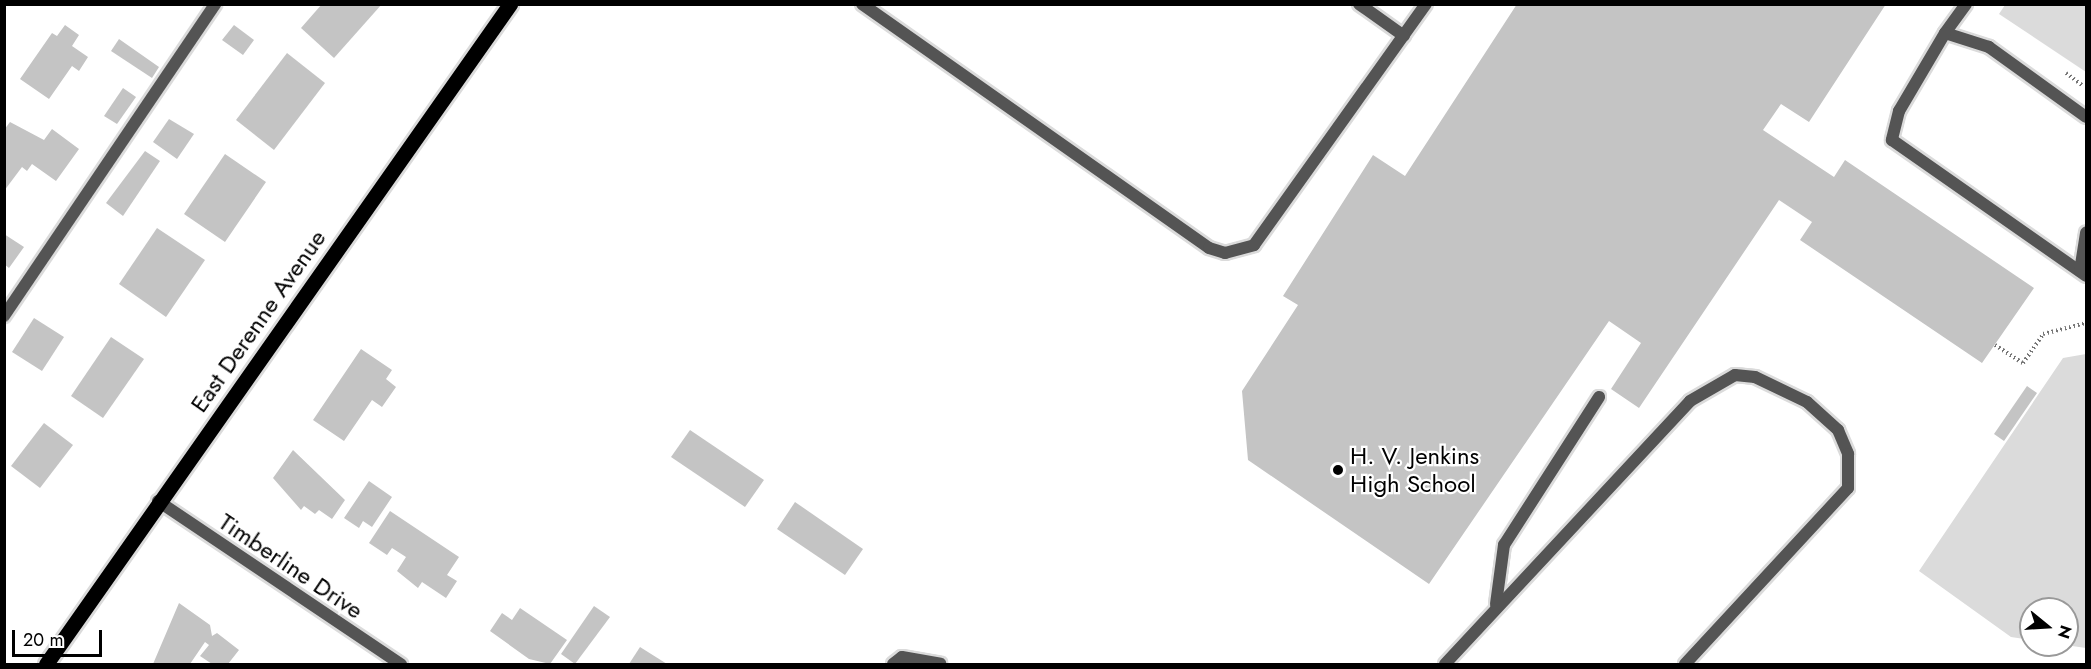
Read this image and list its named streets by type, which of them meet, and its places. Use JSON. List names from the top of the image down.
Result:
{
  "streets": {
    "main road": ["East Derenne Avenue"],
    "street": ["Timberline Drive"]
  },
  "crossings": [
    ["East Derenne Avenue", "Timberline Drive"]
  ],
  "places": ["H. V. Jenkins High School"],
  "scale_bar": "20 m",
  "north": "right"
}
